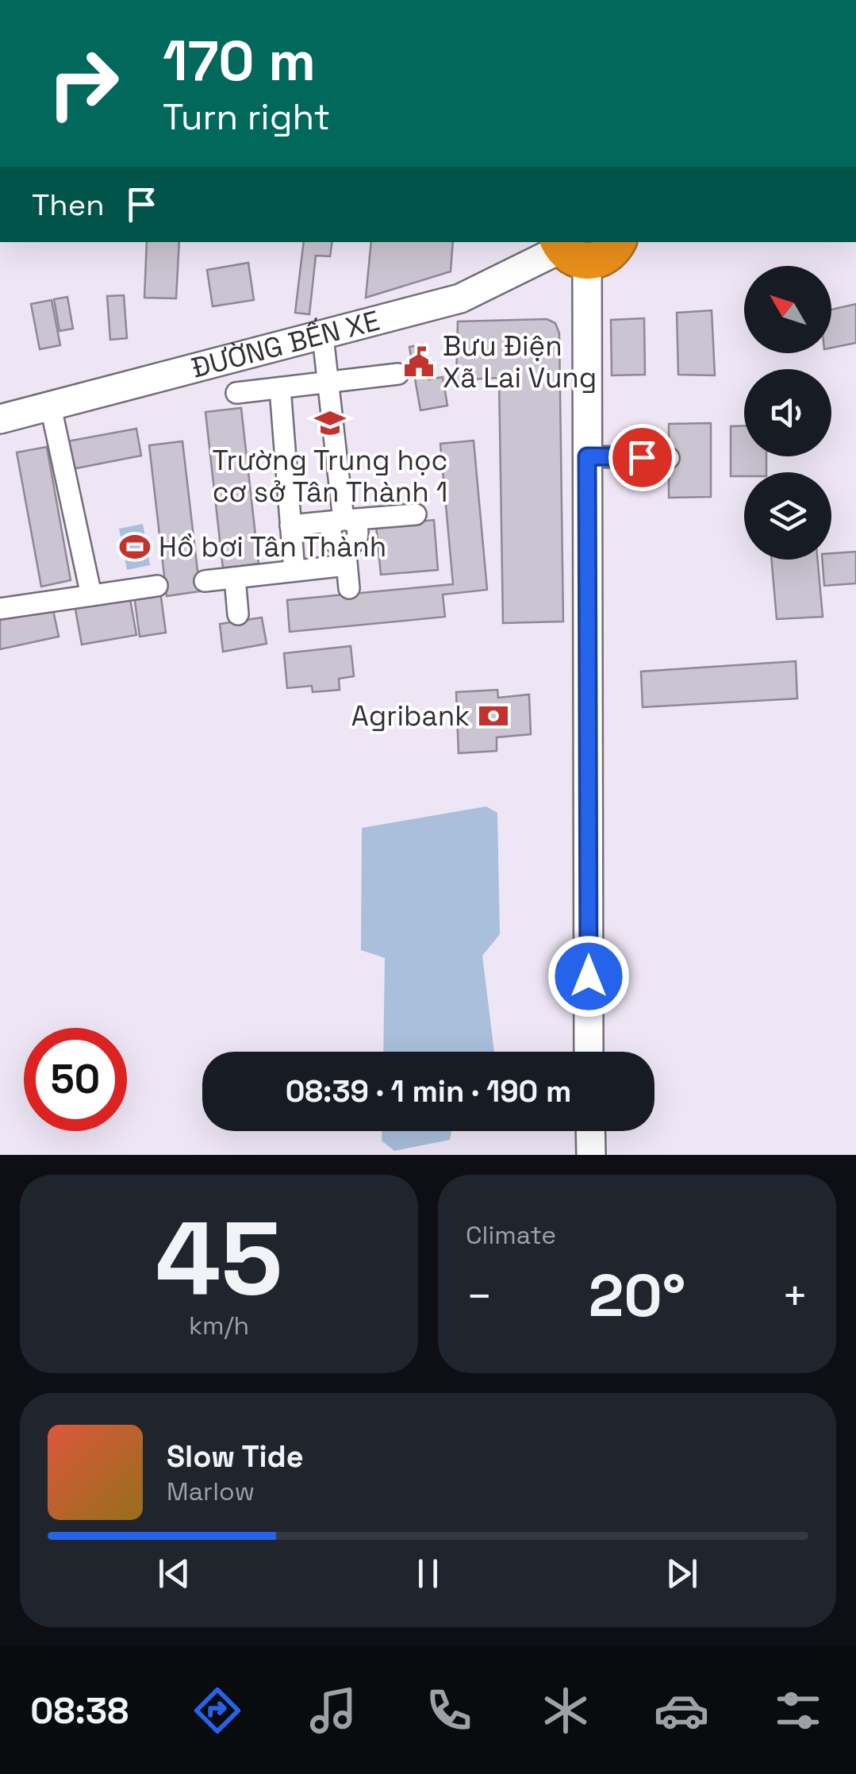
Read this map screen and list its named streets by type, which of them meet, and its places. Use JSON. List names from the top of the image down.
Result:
{
  "streets": {
    "main road": ["ĐƯỜNG BẾN XE"]
  },
  "places": {
    "public building": ["Bưu Điện Xã Lai Vung"],
    "school or university": ["Trường Trung học cơ sở Tân Thành 1"],
    "sports": ["Hồ bơi Tân Thành"],
    "bank": ["Agribank"]
  },
  "north": "top left",
  "page": {
    "turn": ["170 m", "Turn right"],
    "then": "Then",
    "limit": "50",
    "trip": "08:39 · 1 min · 190 m",
    "tile": [
      ["45", "km/h"],
      "Climate"
    ],
    "heat": ["−", "20°", "+"],
    "song": ["Slow Tide", "Marlow"],
    "tabs": "08:38"
  }
}
